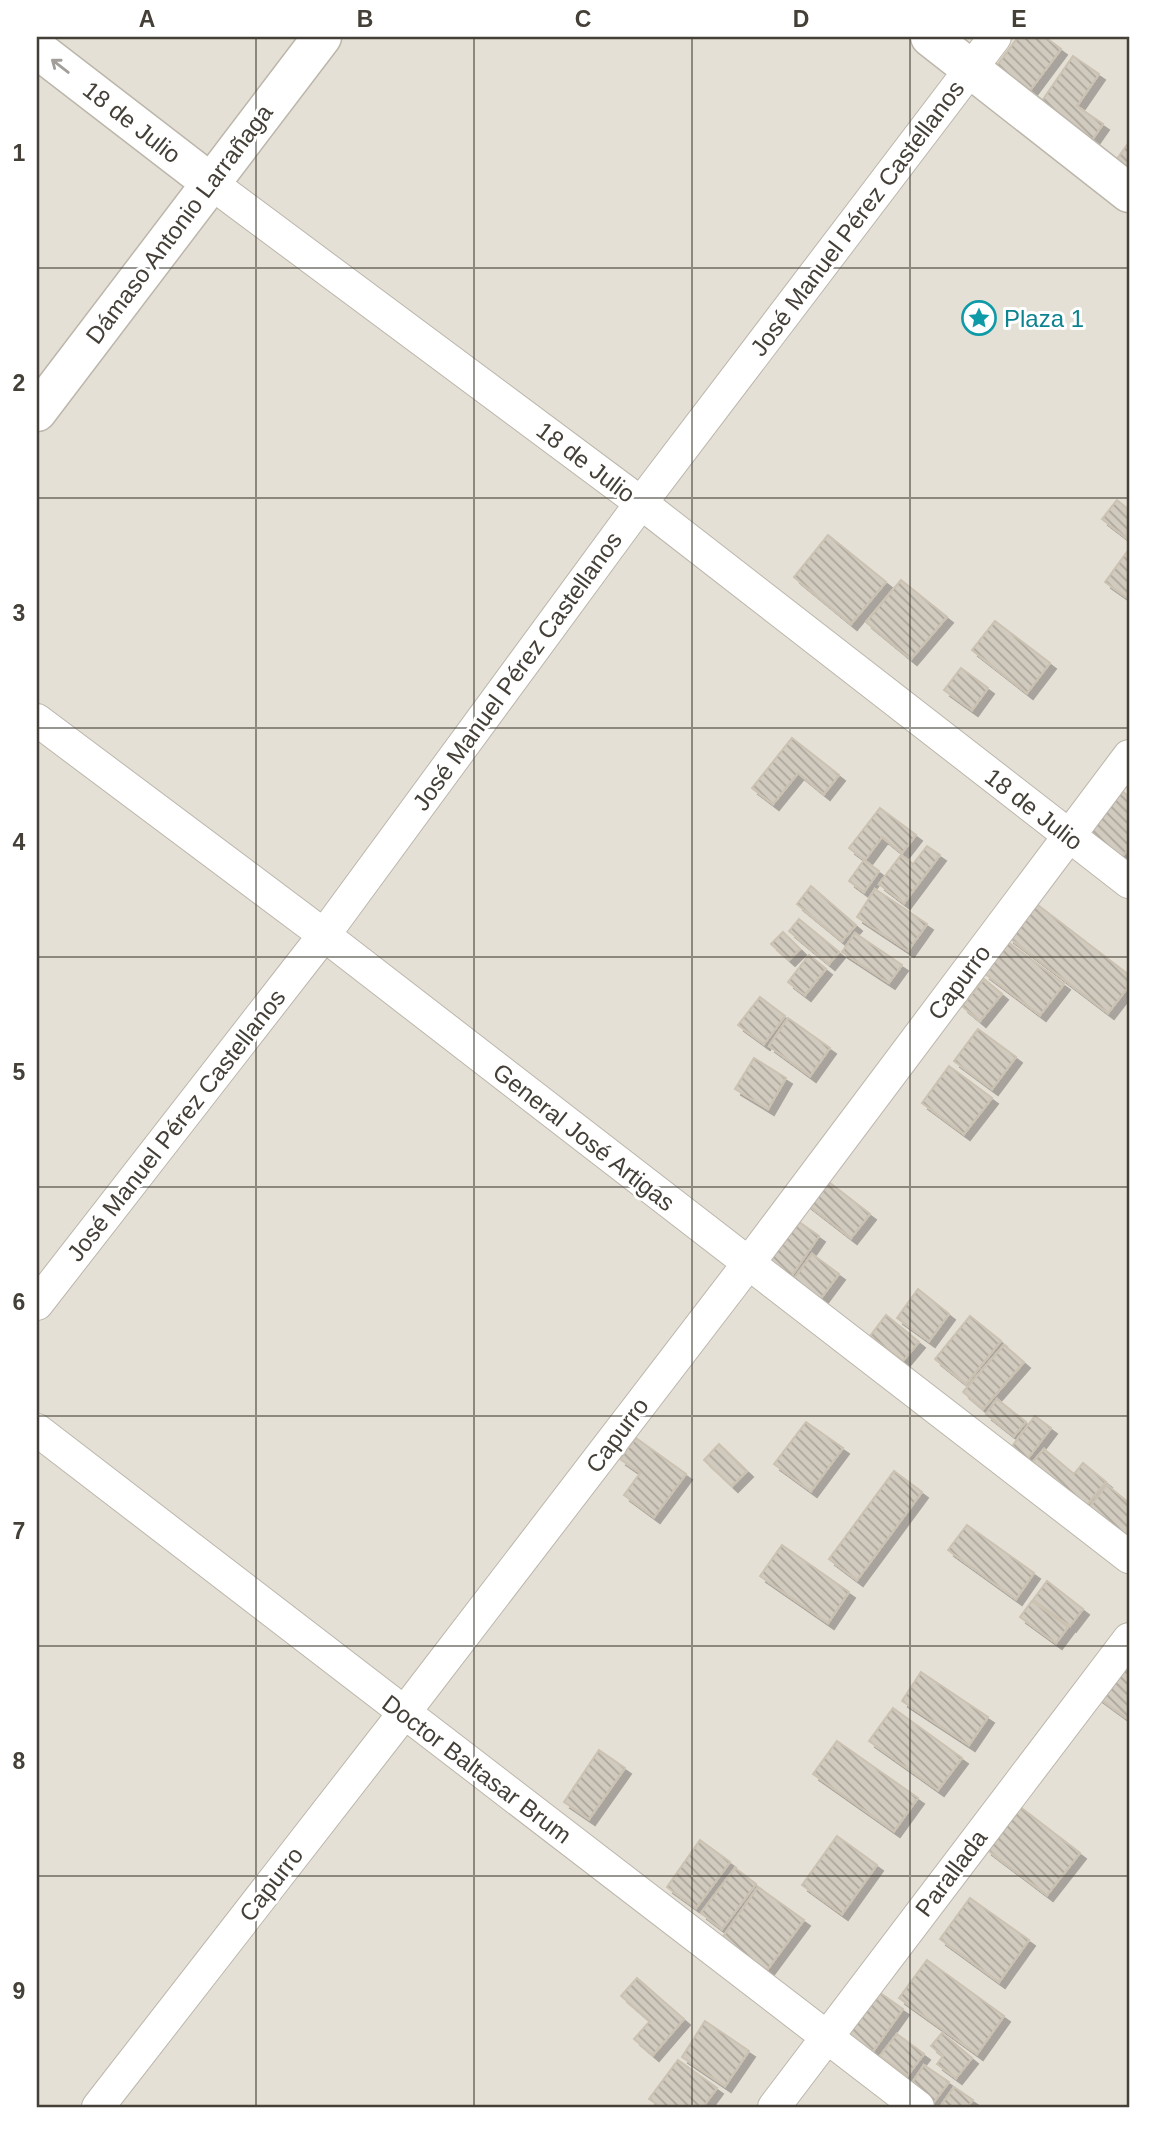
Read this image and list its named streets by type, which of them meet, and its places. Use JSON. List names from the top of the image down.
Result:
{
  "streets": {
    "street": [
      "18 de Julio",
      "José Manuel Pérez Castellanos",
      "Dámaso Antonio Larrañaga",
      "Capurro",
      "General José Artigas",
      "Doctor Baltasar Brum",
      "Parallada"
    ]
  },
  "crossings": [
    ["18 de Julio", "José Manuel Pérez Castellanos"],
    ["18 de Julio", "Dámaso Antonio Larrañaga"],
    ["18 de Julio", "Capurro"],
    ["José Manuel Pérez Castellanos", "General José Artigas"],
    ["Capurro", "General José Artigas"],
    ["Capurro", "Doctor Baltasar Brum"],
    ["Doctor Baltasar Brum", "Parallada"]
  ],
  "places": {
    "place": ["Plaza 1"]
  },
  "grid": {
    "columns": [
      "A",
      "B",
      "C",
      "D",
      "E"
    ],
    "rows": [
      "1",
      "2",
      "3",
      "4",
      "5",
      "6",
      "7",
      "8",
      "9"
    ]
  }
}
